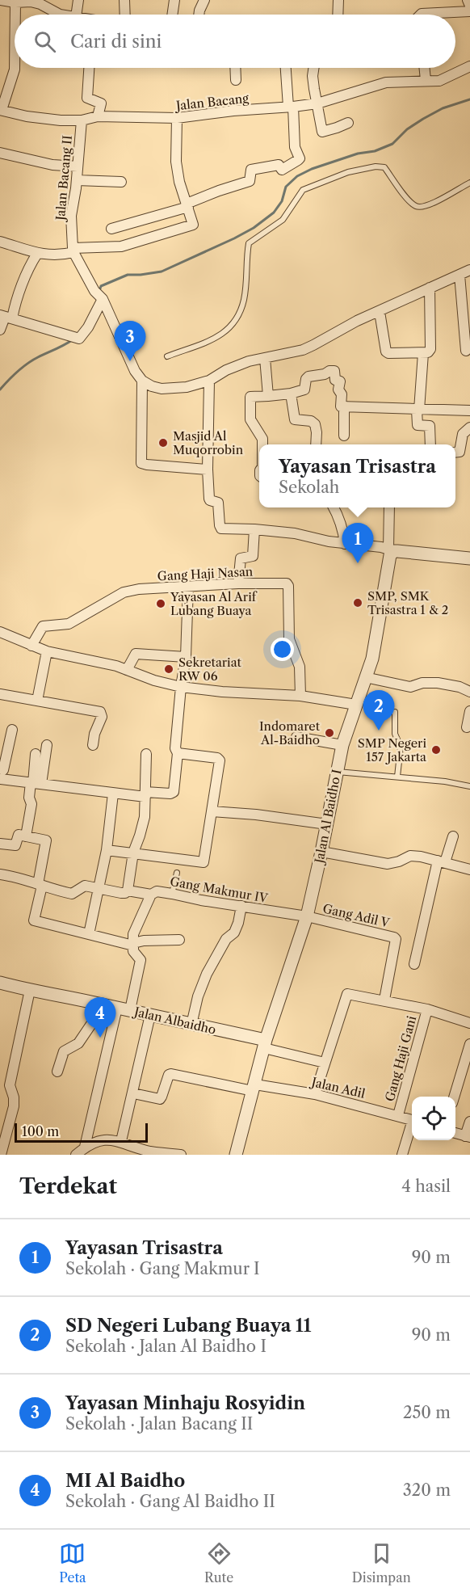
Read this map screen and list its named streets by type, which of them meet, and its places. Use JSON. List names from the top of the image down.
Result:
{
  "streets": {
    "street": [
      "Jalan Bacang",
      "Jalan Bacang II",
      "Gang Haji Nasan",
      "Jalan Al Baidho I",
      "Gang Makmur IV",
      "Gang Adil V",
      "Jalan Albaidho",
      "Gang Haji Gani",
      "Jalan Adil"
    ]
  },
  "crossings": [
    ["Jalan Bacang", "Jalan Bacang II"],
    ["Jalan Al Baidho I", "Gang Makmur IV"],
    ["Jalan Al Baidho I", "Gang Adil V"],
    ["Jalan Al Baidho I", "Jalan Albaidho"],
    ["Jalan Al Baidho I", "Jalan Adil"],
    ["Gang Makmur IV", "Gang Adil V"],
    ["Gang Haji Gani", "Jalan Adil"]
  ],
  "places": [
    "Masjid Al Muqorrobin",
    "SMP, SMK Trisastra 1 & 2",
    "Yayasan Al Arif Lubang Buaya",
    "Sekretariat RW 06",
    "Indomaret Al-Baidho",
    "SMP Negeri 157 Jakarta"
  ],
  "scale_bar": "100 m",
  "page": {
    "search": "Cari di sini",
    "pins": [
      "3",
      "1",
      "2",
      "4"
    ],
    "popup": ["Yayasan Trisastra", "Sekolah"],
    "scale": "100 m",
    "heading": ["Terdekat", "4 hasil"],
    "list": [
      {
        "mark": "1",
        "name": "Yayasan Trisastra",
        "note": "Sekolah · Gang Makmur I",
        "value": "90 m"
      },
      {
        "mark": "2",
        "name": "SD Negeri Lubang Buaya 11",
        "note": "Sekolah · Jalan Al Baidho I",
        "value": "90 m"
      },
      {
        "mark": "3",
        "name": "Yayasan Minhaju Rosyidin",
        "note": "Sekolah · Jalan Bacang II",
        "value": "250 m"
      },
      {
        "mark": "4",
        "name": "MI Al Baidho",
        "note": "Sekolah · Gang Al Baidho II",
        "value": "320 m"
      }
    ],
    "nav": ["Peta", "Rute", "Disimpan"]
  }
}
